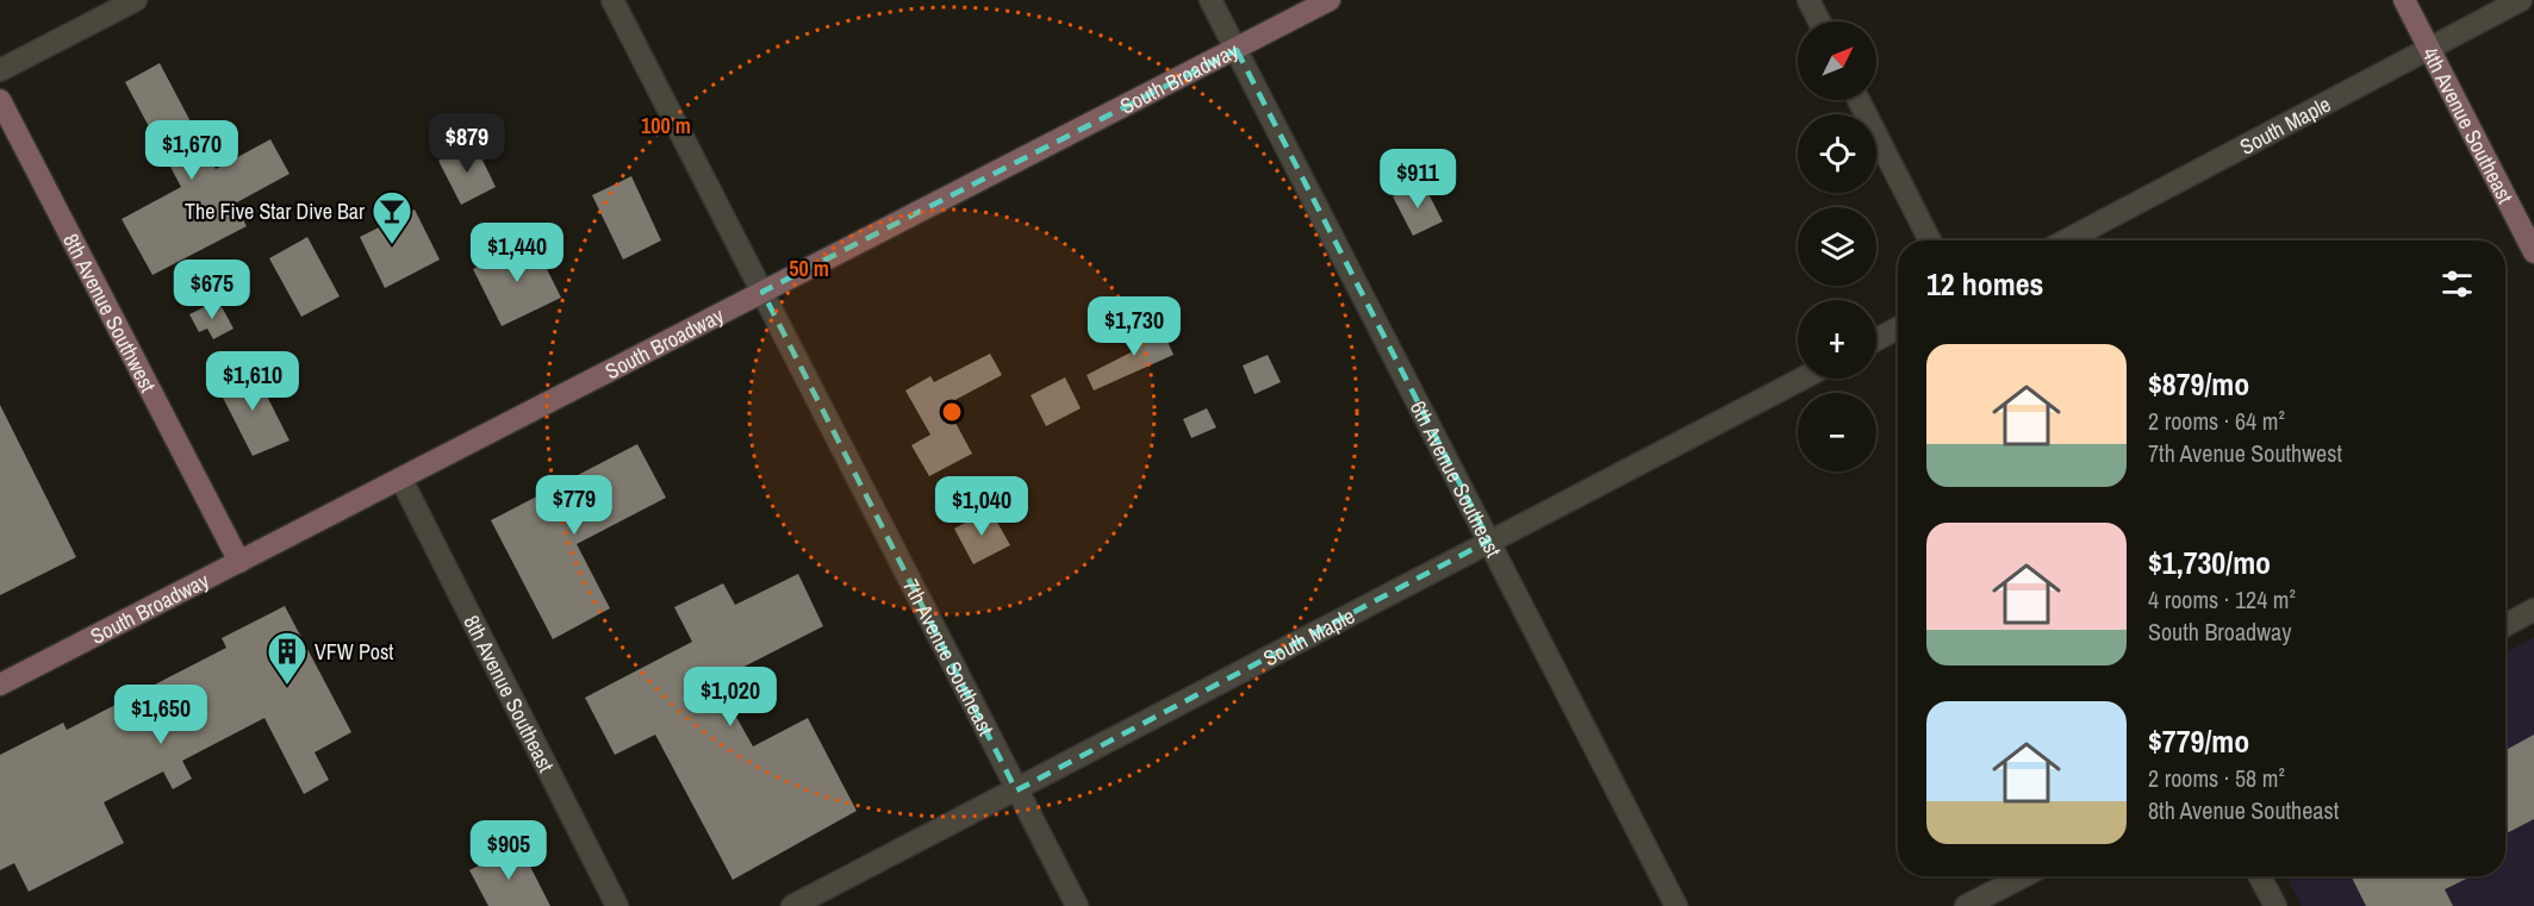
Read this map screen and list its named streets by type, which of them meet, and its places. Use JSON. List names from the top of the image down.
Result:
{
  "streets": {
    "street": [
      "South Broadway",
      "South Maple",
      "4th Avenue Southeast",
      "8th Avenue Southwest",
      "6th Avenue Southeast",
      "7th Avenue Southeast",
      "8th Avenue Southeast"
    ]
  },
  "crossings": [
    ["South Broadway", "8th Avenue Southwest"],
    ["South Broadway", "6th Avenue Southeast"],
    ["South Broadway", "7th Avenue Southeast"],
    ["South Broadway", "8th Avenue Southeast"],
    ["South Maple", "4th Avenue Southeast"],
    ["South Maple", "6th Avenue Southeast"],
    ["South Maple", "7th Avenue Southeast"]
  ],
  "places": {
    "bar": ["The Five Star Dive Bar"],
    "building": ["VFW Post"]
  },
  "north": "top right",
  "page": {
    "map_buttons": ["+", "−"],
    "price": [
      "$879",
      "$1,670",
      "$911",
      "$1,440",
      "$675",
      "$1,730",
      "$1,610",
      "$779",
      "$1,040",
      "$1,020",
      "$1,650",
      "$905"
    ],
    "heading": "12 homes",
    "list": [
      {
        "name": "$879/mo",
        "note": "2 rooms · 64 m² · 7th Avenue Southwest"
      },
      {
        "name": "$1,730/mo",
        "note": "4 rooms · 124 m² · South Broadway"
      },
      {
        "name": "$779/mo",
        "note": "2 rooms · 58 m² · 8th Avenue Southeast"
      }
    ]
  },
  "rings": ["100 m", "50 m"]
}
